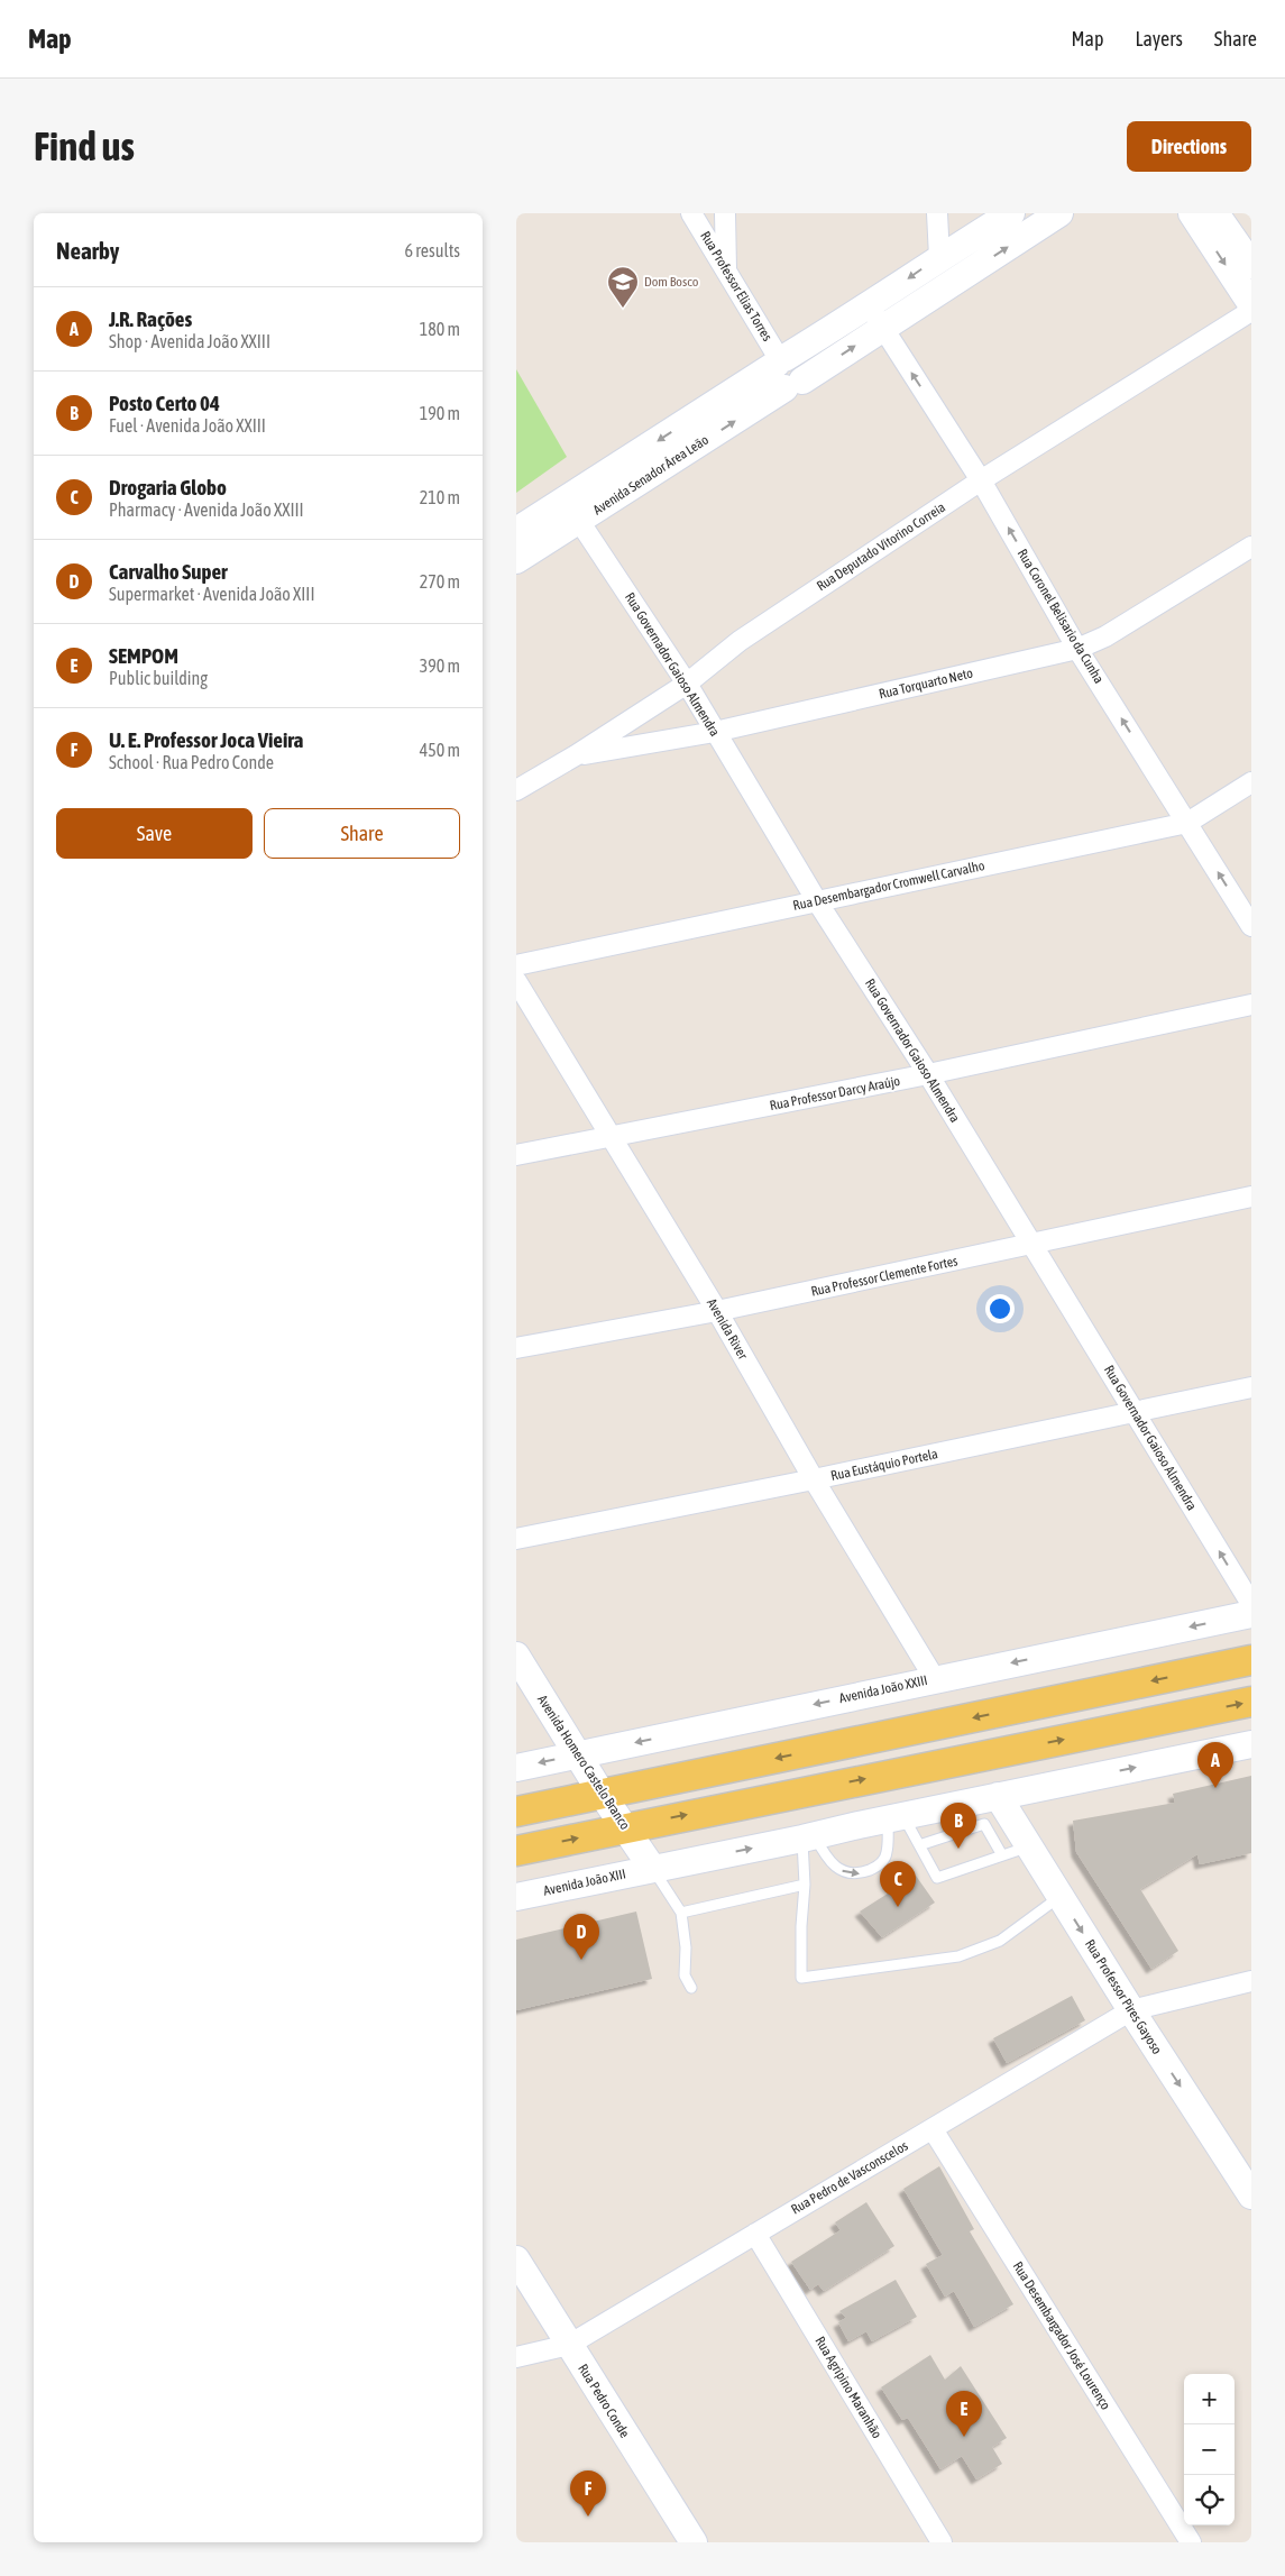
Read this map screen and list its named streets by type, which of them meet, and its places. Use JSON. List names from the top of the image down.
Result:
{
  "streets": {
    "street": [
      "Rua Professor Elias Torres",
      "Avenida Senador Área Leão",
      "Rua Deputado Vitorino Correia",
      "Rua Coronel Belisario da Cunha",
      "Rua Governador Gaioso Almendra",
      "Rua Torquarto Neto",
      "Rua Desembargador Cromwell Carvalho",
      "Rua Professor Darcy Araújo",
      "Rua Professor Clemente Fortes",
      "Avenida River",
      "Rua Eustáquio Portela",
      "Avenida João XXIII",
      "Avenida Homero Castelo Branco",
      "Avenida João XIII",
      "Rua Professor Pires Gayoso",
      "Rua Pedro de Vasconscelos",
      "Rua Desembargador José Lourenço",
      "Rua Agripino Maranhão",
      "Rua Pedro Conde"
    ]
  },
  "crossings": [
    ["Rua Professor Elias Torres", "Avenida Senador Área Leão"],
    ["Avenida Senador Área Leão", "Rua Coronel Belisario da Cunha"],
    ["Avenida Senador Área Leão", "Rua Governador Gaioso Almendra"],
    ["Rua Deputado Vitorino Correia", "Rua Coronel Belisario da Cunha"],
    ["Rua Deputado Vitorino Correia", "Rua Governador Gaioso Almendra"],
    ["Rua Deputado Vitorino Correia", "Rua Torquarto Neto"],
    ["Rua Coronel Belisario da Cunha", "Rua Torquarto Neto"],
    ["Rua Coronel Belisario da Cunha", "Rua Desembargador Cromwell Carvalho"],
    ["Rua Governador Gaioso Almendra", "Rua Torquarto Neto"],
    ["Rua Governador Gaioso Almendra", "Rua Desembargador Cromwell Carvalho"],
    ["Rua Governador Gaioso Almendra", "Rua Professor Darcy Araújo"],
    ["Rua Governador Gaioso Almendra", "Rua Professor Clemente Fortes"],
    ["Rua Governador Gaioso Almendra", "Rua Eustáquio Portela"],
    ["Rua Professor Darcy Araújo", "Avenida River"],
    ["Rua Professor Clemente Fortes", "Avenida River"],
    ["Avenida River", "Rua Eustáquio Portela"],
    ["Avenida River", "Avenida João XXIII"],
    ["Avenida João XXIII", "Avenida Homero Castelo Branco"],
    ["Avenida Homero Castelo Branco", "Avenida João XIII"],
    ["Rua Professor Pires Gayoso", "Rua Pedro de Vasconscelos"],
    ["Rua Pedro de Vasconscelos", "Rua Desembargador José Lourenço"],
    ["Rua Pedro de Vasconscelos", "Rua Agripino Maranhão"],
    ["Rua Pedro de Vasconscelos", "Rua Pedro Conde"]
  ],
  "one_way": ["Rua Coronel Belisario da Cunha", "Rua Professor Pires Gayoso"],
  "places": {
    "school or university": ["Dom Bosco"]
  },
  "page": {
    "header": "Map",
    "nav": ["Map", "Layers", "Share"],
    "buttons": [
      "Directions",
      ["Save", "Share"]
    ],
    "title": "Find us",
    "heading": ["Nearby", "6 results"],
    "list": [
      {
        "mark": "A",
        "name": "J.R. Rações",
        "note": "Shop · Avenida João XXIII",
        "value": "180 m"
      },
      {
        "mark": "B",
        "name": "Posto Certo 04",
        "note": "Fuel · Avenida João XXIII",
        "value": "190 m"
      },
      {
        "mark": "C",
        "name": "Drogaria Globo",
        "note": "Pharmacy · Avenida João XXIII",
        "value": "210 m"
      },
      {
        "mark": "D",
        "name": "Carvalho Super",
        "note": "Supermarket · Avenida João XIII",
        "value": "270 m"
      },
      {
        "mark": "E",
        "name": "SEMPOM",
        "note": "Public building",
        "value": "390 m"
      },
      {
        "mark": "F",
        "name": "U. E. Professor Joca Vieira",
        "note": "School · Rua Pedro Conde",
        "value": "450 m"
      }
    ],
    "pins": [
      "A",
      "B",
      "C",
      "D",
      "E",
      "F"
    ],
    "map_buttons": ["+", "−"]
  }
}
